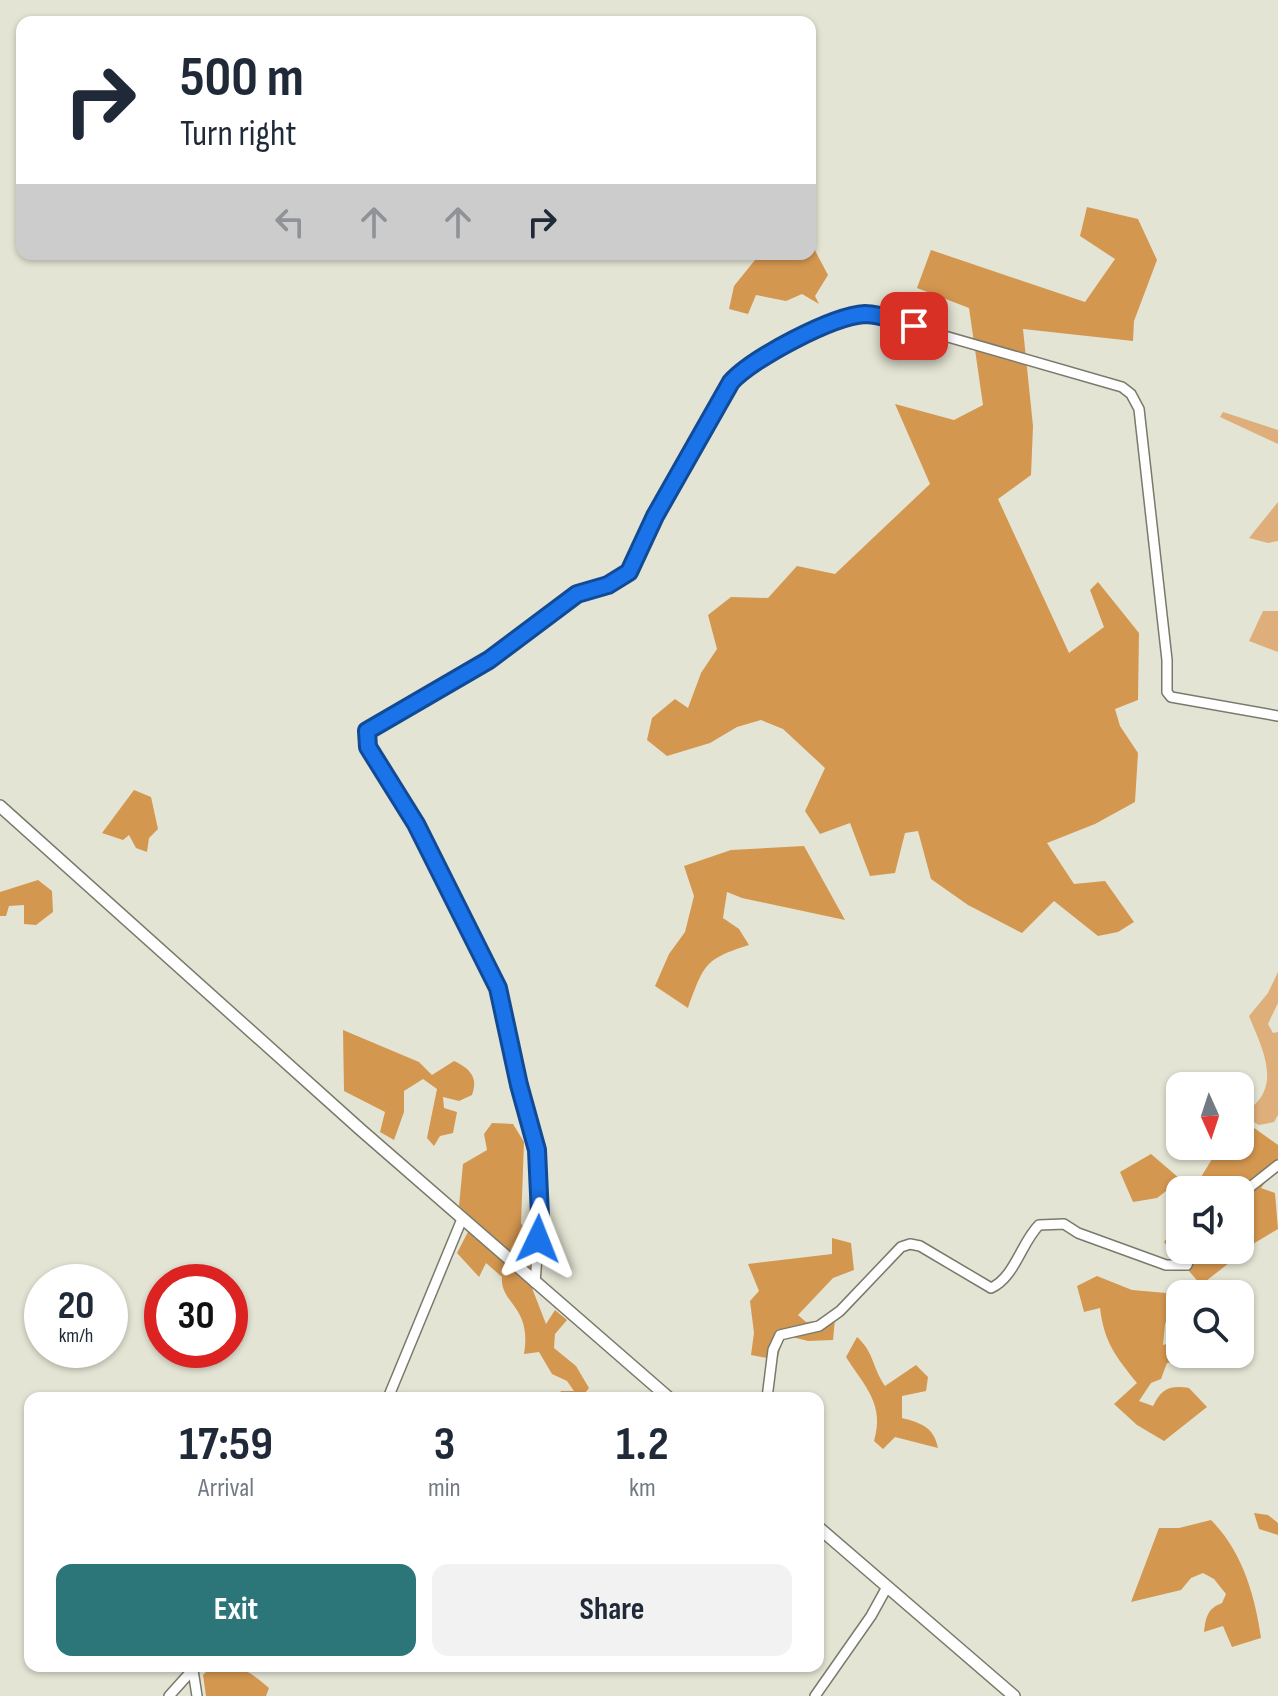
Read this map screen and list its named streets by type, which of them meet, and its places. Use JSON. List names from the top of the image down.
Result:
{
  "north": "bottom",
  "page": {
    "turn": ["500 m", "Turn right"],
    "speed": "20 km/h",
    "limit": "30",
    "eta": [
      "17:59",
      "Arrival",
      "3",
      "min",
      "1.2",
      "km"
    ],
    "buttons": ["Exit", "Share"]
  }
}
